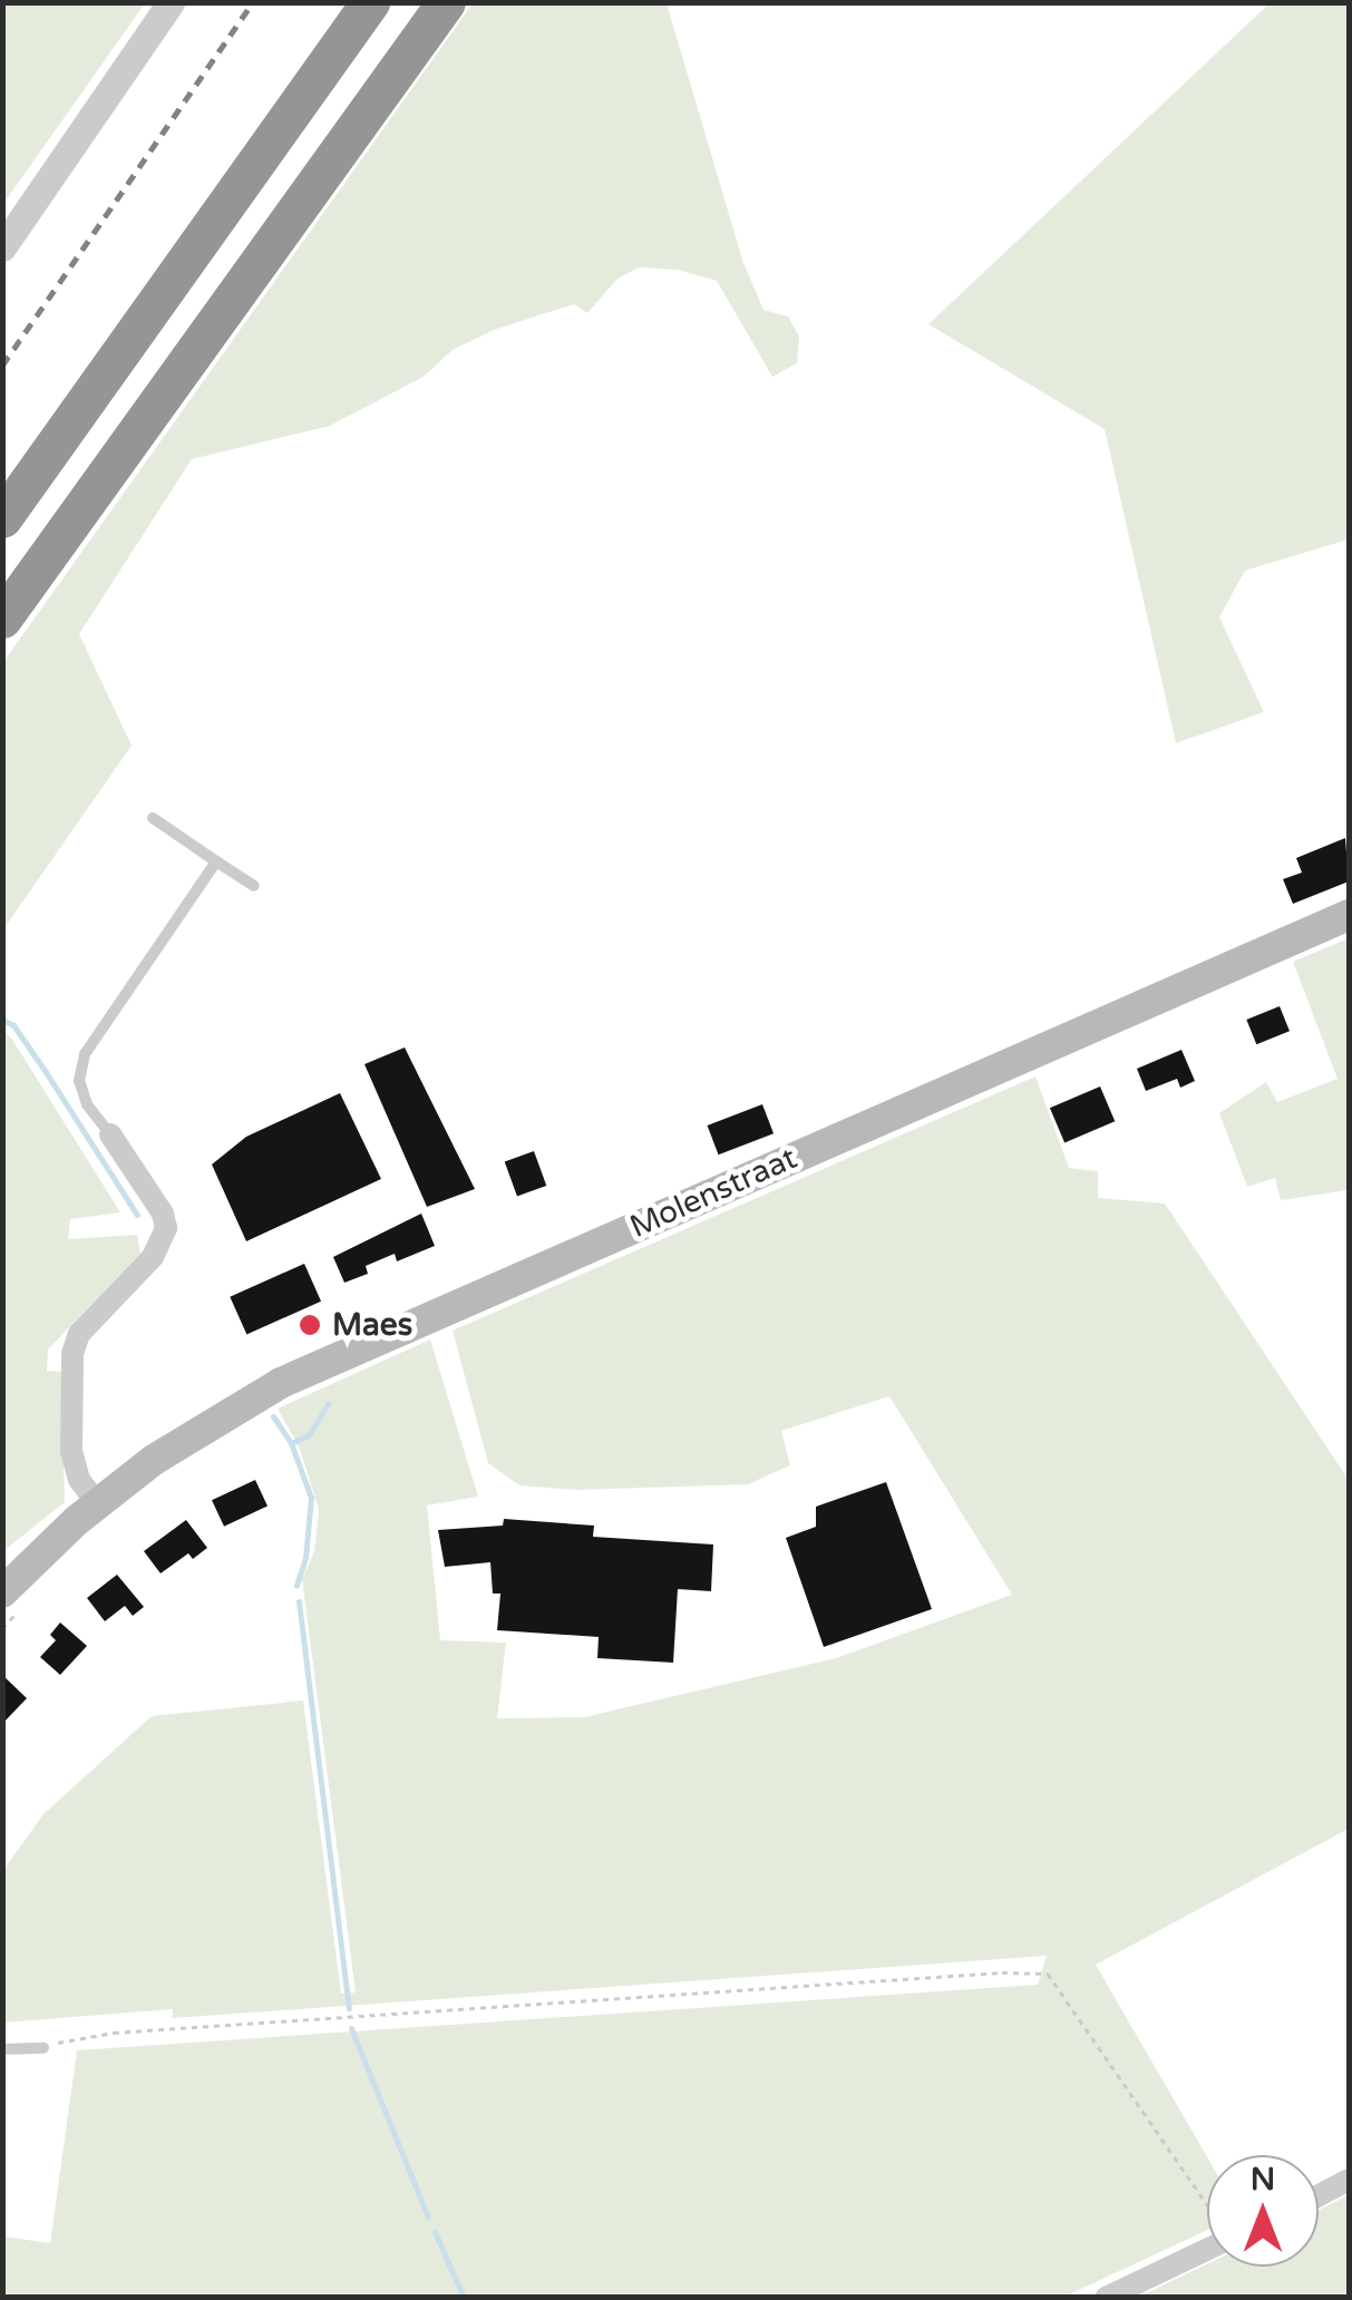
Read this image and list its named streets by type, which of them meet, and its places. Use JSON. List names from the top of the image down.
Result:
{
  "streets": {
    "main road": ["Molenstraat"]
  },
  "places": ["Maes"],
  "north": "top"
}
